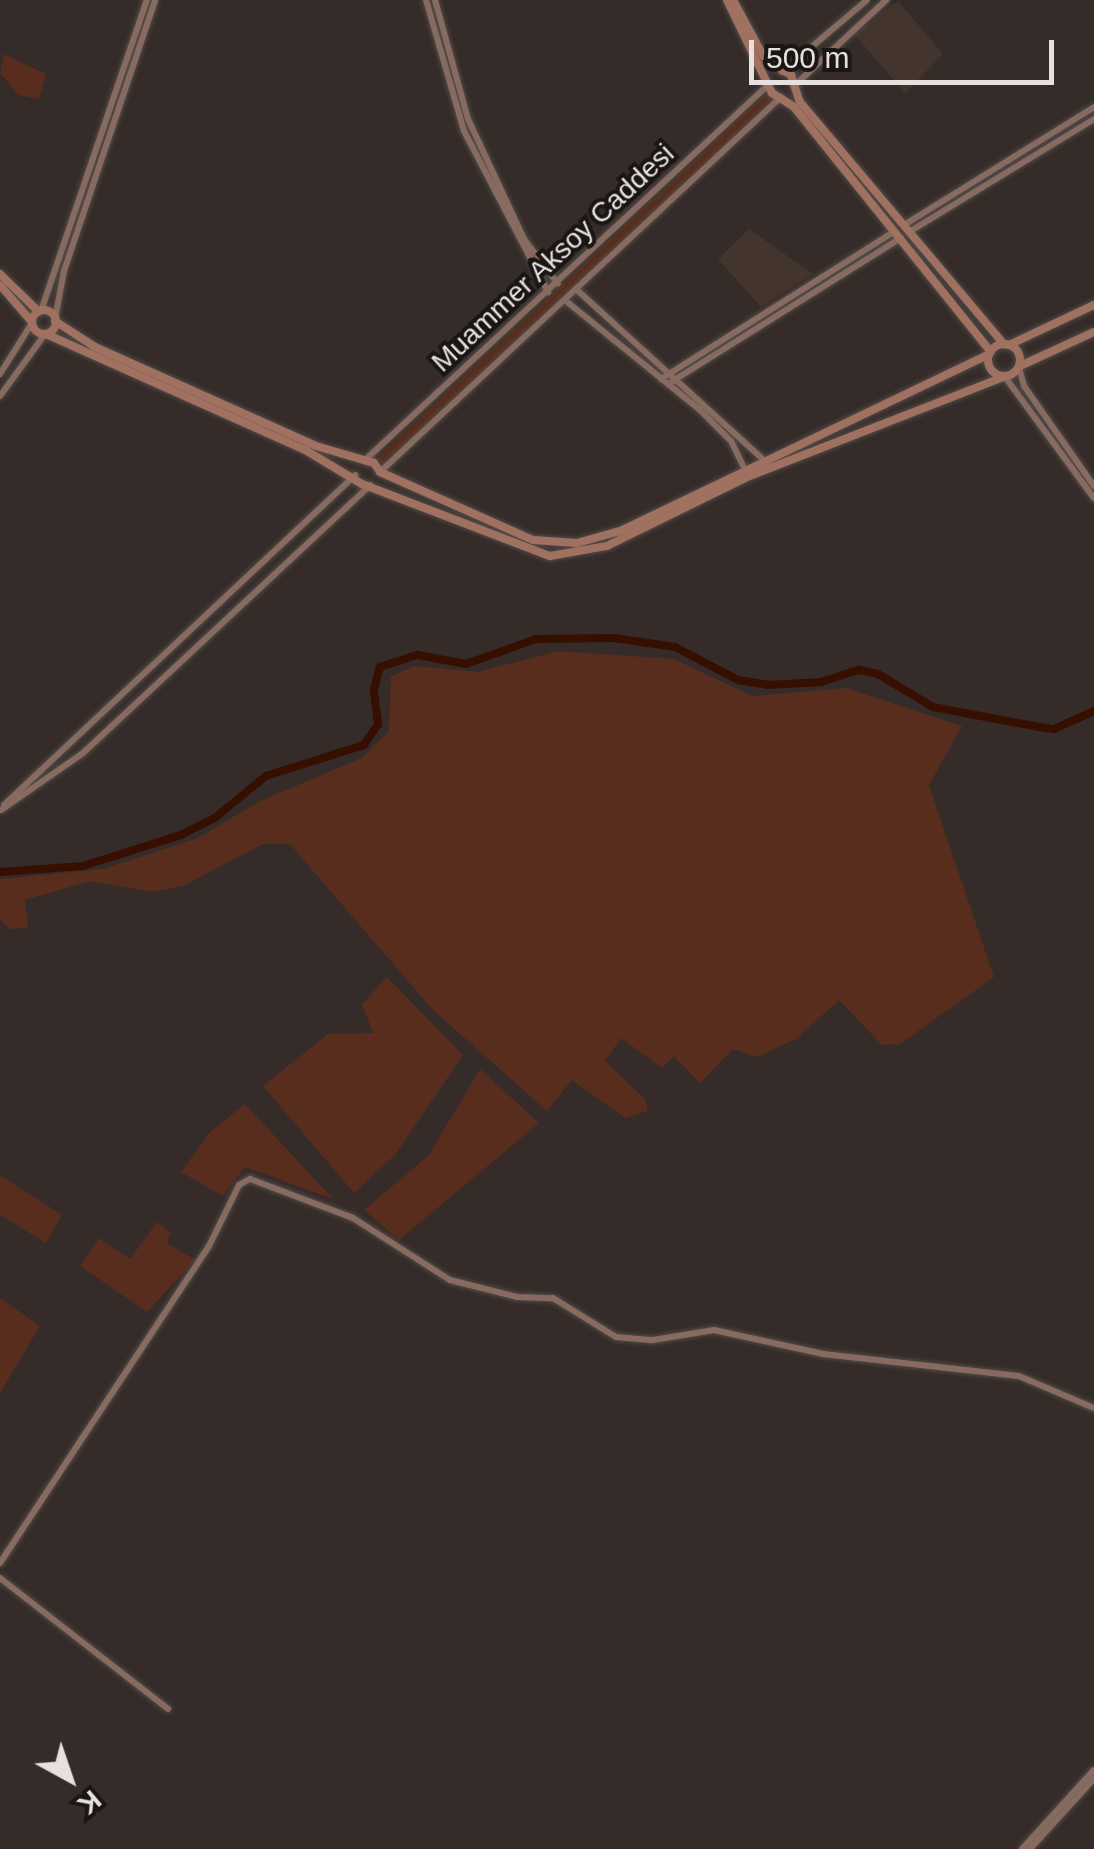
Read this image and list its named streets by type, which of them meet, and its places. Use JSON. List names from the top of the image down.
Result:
{
  "streets": {
    "street": ["Muammer Aksoy Caddesi"]
  },
  "scale_bar": "500 m",
  "north": "bottom right"
}
